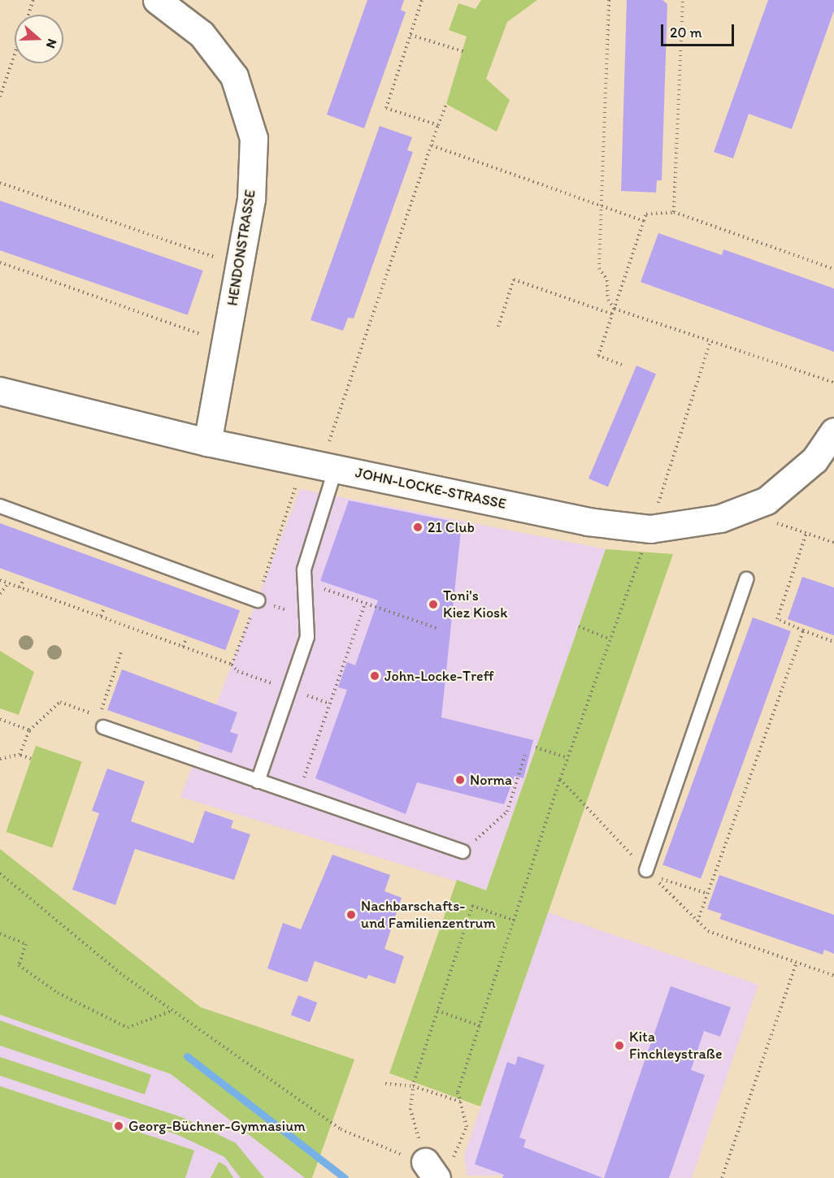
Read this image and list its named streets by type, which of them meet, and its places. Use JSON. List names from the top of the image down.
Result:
{
  "streets": {
    "street": ["HENDONSTRASSE", "JOHN-LOCKE-STRASSE"]
  },
  "crossings": [
    ["HENDONSTRASSE", "JOHN-LOCKE-STRASSE"]
  ],
  "places": [
    "21 Club",
    "Toni's Kiez Kiosk",
    "John-Locke-Treff",
    "Norma",
    "Nachbarschafts- und Familienzentrum",
    "Kita Finchleystraße",
    "Georg-Büchner-Gymnasium"
  ],
  "scale_bar": "20 m",
  "north": "right"
}
